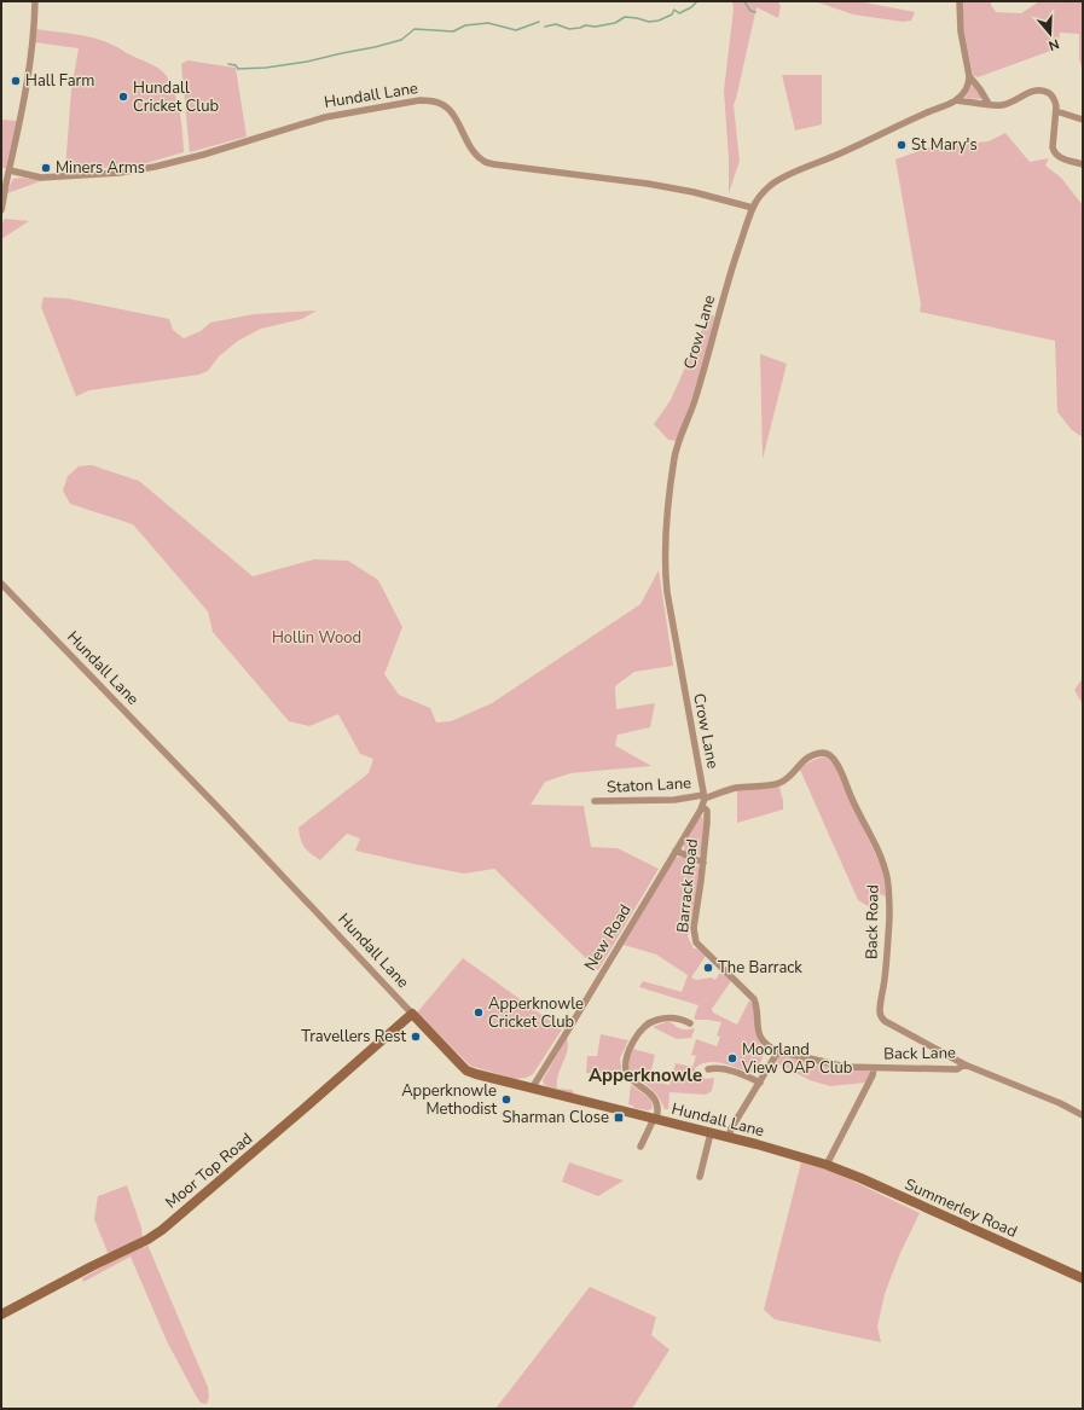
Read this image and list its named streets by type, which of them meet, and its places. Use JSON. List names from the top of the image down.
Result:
{
  "streets": {
    "street": [
      "Hundall Lane",
      "Crow Lane",
      "Staton Lane",
      "Barrack Road",
      "Back Road",
      "New Road",
      "Back Lane",
      "Moor Top Road",
      "Summerley Road"
    ]
  },
  "crossings": [
    ["Hundall Lane", "Crow Lane"],
    ["Hundall Lane", "New Road"],
    ["Hundall Lane", "Moor Top Road"],
    ["Hundall Lane", "Summerley Road"],
    ["Crow Lane", "Staton Lane"],
    ["Crow Lane", "New Road"],
    ["Staton Lane", "Back Road"],
    ["Staton Lane", "New Road"],
    ["Barrack Road", "New Road"],
    ["Barrack Road", "Back Lane"],
    ["Back Road", "Back Lane"]
  ],
  "districts": ["Apperknowle"],
  "parks": ["Hollin Wood"],
  "places": {
    "other": [
      "Hall Farm",
      "Hundall Cricket Club",
      "St Mary's",
      "Miners Arms",
      "The Barrack",
      "Apperknowle Cricket Club",
      "Travellers Rest",
      "Moorland View OAP Club",
      "Apperknowle Methodist"
    ],
    "transit": ["Sharman Close"]
  },
  "north": "bottom"
}
